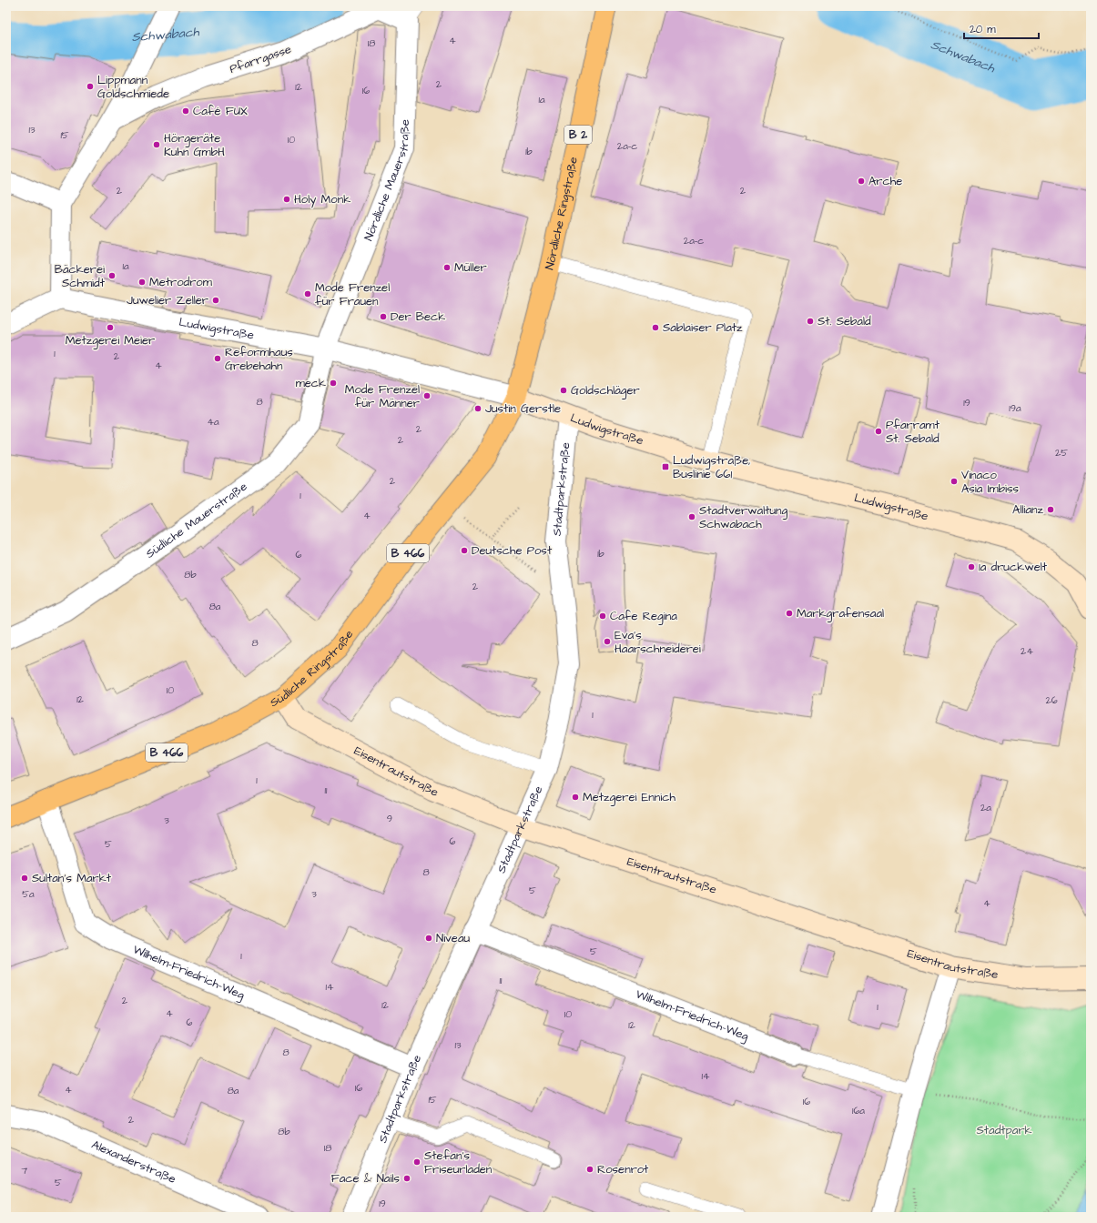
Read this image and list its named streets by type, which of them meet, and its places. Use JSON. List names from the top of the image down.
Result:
{
  "streets": {
    "main road": [
      "B 2",
      "Nördliche Ringstraße",
      "B 466",
      "Südliche Ringstraße"
    ],
    "street": [
      "Pfarrgasse",
      "Nördliche Mauerstraße",
      "Ludwigstraße",
      "Stadtparkstraße",
      "Südliche Mauerstraße",
      "Eisentrautstraße",
      "Wilhelm-Friedrich-Weg",
      "Alexanderstraße"
    ]
  },
  "crossings": [
    ["Pfarrgasse", "Nördliche Mauerstraße"],
    ["Nördliche Mauerstraße", "Ludwigstraße"],
    ["Nördliche Mauerstraße", "Südliche Mauerstraße"],
    ["Nördliche Ringstraße", "Ludwigstraße"],
    ["Nördliche Ringstraße", "Südliche Ringstraße"],
    ["Ludwigstraße", "Stadtparkstraße"],
    ["Ludwigstraße", "Südliche Mauerstraße"],
    ["Ludwigstraße", "Südliche Ringstraße"],
    ["Stadtparkstraße", "Eisentrautstraße"],
    ["Stadtparkstraße", "Wilhelm-Friedrich-Weg"],
    ["Südliche Ringstraße", "Eisentrautstraße"],
    ["Südliche Ringstraße", "Wilhelm-Friedrich-Weg"]
  ],
  "water": ["Schwabach"],
  "parks": ["Stadtpark"],
  "places": {
    "other": [
      "Lippmann Goldschmiede",
      "Café FUX",
      "Hörgeräte Kuhn GmbH",
      "Arche",
      "Holy Monk",
      "Müller",
      "Bäckerei Schmidt",
      "Metrodrom",
      "Mode Frenzel für Frauen",
      "Juwelier Zeller",
      "Der Beck",
      "St. Sebald",
      "Metzgerei Meier",
      "Sablaiser Platz",
      "Reformhaus Grebehahn",
      "meck",
      "Goldschläger",
      "Mode Frenzel für Männer",
      "Justin Gerstle",
      "Pfarramt St. Sebald",
      "Vinaco Asia Imbiss",
      "Allianz",
      "Stadtverwaltung Schwabach",
      "Deutsche Post",
      "1a druckwelt",
      "Markgrafensaal",
      "Cafe Regina",
      "Eva's Haarschneiderei",
      "Metzgerei Ennich",
      "Sultan's Markt",
      "Niveau",
      "Stefan's Friseurladen",
      "Rosenrot",
      "Face & Nails"
    ],
    "transit": ["Ludwigstraße, Buslinie 661"]
  },
  "house_numbers": [
    "4",
    "18",
    "2",
    "12",
    "16",
    "1a",
    "13",
    "15",
    "10",
    "2a-c",
    "1b",
    "2",
    "2",
    "2a-c",
    "1a",
    "1",
    "2",
    "4",
    "8",
    "19",
    "19a",
    "4a",
    "2",
    "2",
    "25",
    "2",
    "1",
    "4",
    "1b",
    "6",
    "8b",
    "2",
    "8a",
    "8",
    "24",
    "10",
    "12",
    "26",
    "1",
    "1",
    "11",
    "2a",
    "9",
    "3",
    "6",
    "5",
    "8",
    "5",
    "5a",
    "3",
    "4",
    "5",
    "1",
    "11",
    "14",
    "2",
    "12",
    "1",
    "4",
    "10",
    "6",
    "12",
    "13",
    "8",
    "14",
    "16",
    "4",
    "8a",
    "15",
    "16",
    "16a",
    "2",
    "8b",
    "18",
    "7",
    "5",
    "19"
  ],
  "scale_bar": "20 m"
}
